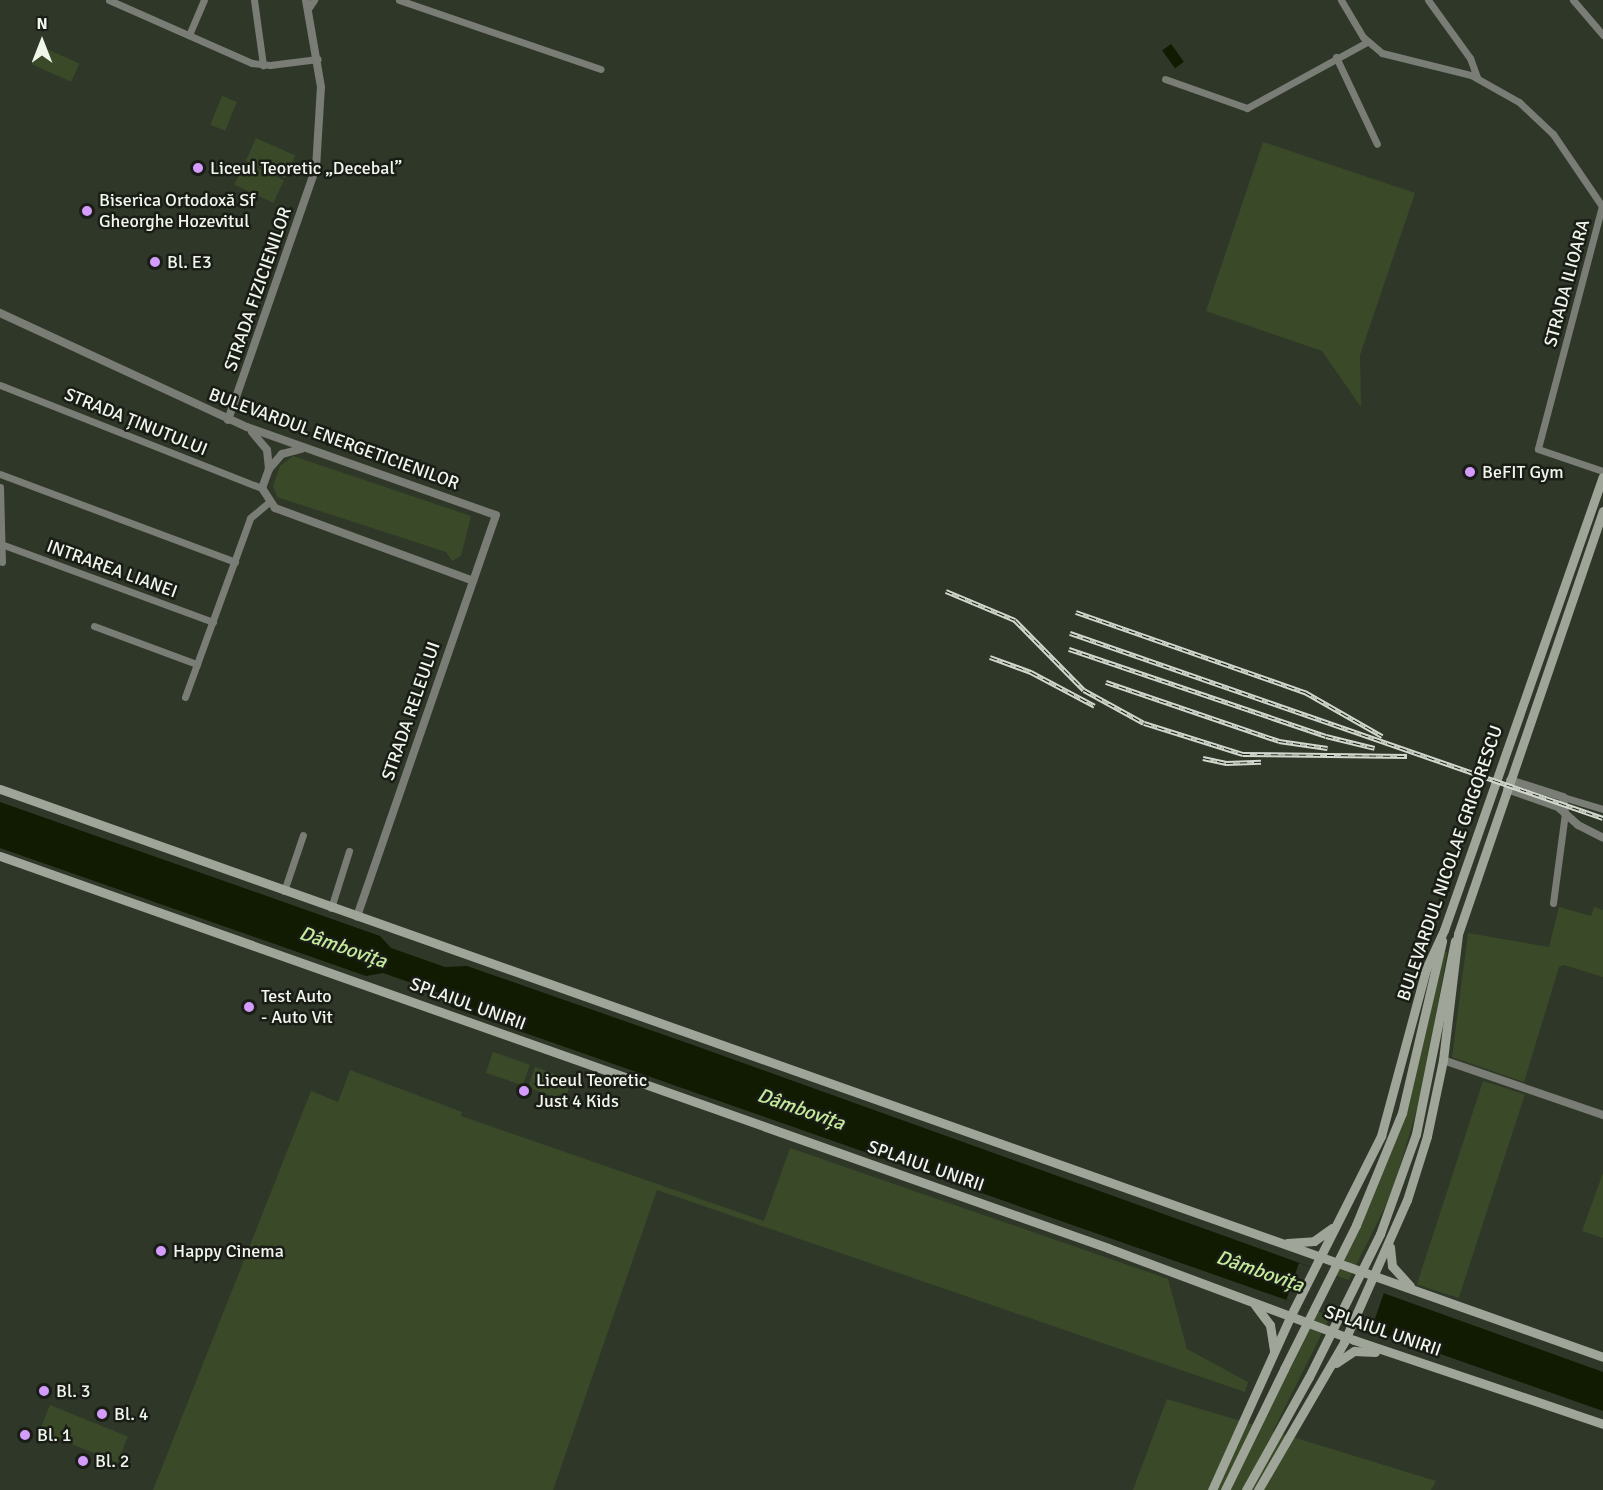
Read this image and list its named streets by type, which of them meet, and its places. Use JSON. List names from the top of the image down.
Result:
{
  "streets": {
    "main road": ["BULEVARDUL NICOLAE GRIGORESCU", "SPLAIUL UNIRII"],
    "street": [
      "STRADA ILIOARA",
      "STRADA FIZICIENILOR",
      "STRADA ȚINUTULUI",
      "BULEVARDUL ENERGETICIENILOR",
      "INTRAREA LIANEI",
      "STRADA RELEULUI"
    ]
  },
  "crossings": [
    ["STRADA FIZICIENILOR", "BULEVARDUL ENERGETICIENILOR"],
    ["BULEVARDUL ENERGETICIENILOR", "STRADA RELEULUI"],
    ["BULEVARDUL NICOLAE GRIGORESCU", "SPLAIUL UNIRII"]
  ],
  "water": ["Dâmbovița"],
  "places": [
    "Liceul Teoretic „Decebal”",
    "Biserica Ortodoxă Sf Gheorghe Hozevitul",
    "Bl. E3",
    "BeFIT Gym",
    "Test Auto - Auto Vit",
    "Liceul Teoretic Just 4 Kids",
    "Happy Cinema",
    "Bl. 3",
    "Bl. 4",
    "Bl. 1",
    "Bl. 2"
  ],
  "north": "top"
}
